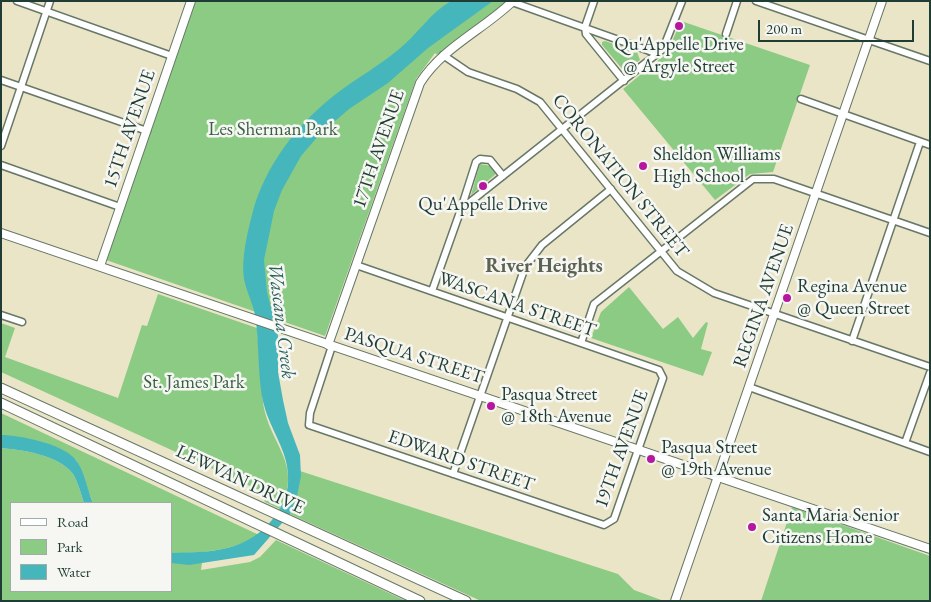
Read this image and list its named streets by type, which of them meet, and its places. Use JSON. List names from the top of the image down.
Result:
{
  "streets": {
    "main road": ["LEWVAN DRIVE"],
    "street": [
      "15TH AVENUE",
      "17TH AVENUE",
      "CORONATION STREET",
      "REGINA AVENUE",
      "WASCANA STREET",
      "PASQUA STREET",
      "19TH AVENUE",
      "EDWARD STREET"
    ]
  },
  "crossings": [
    ["15TH AVENUE", "PASQUA STREET"],
    ["17TH AVENUE", "CORONATION STREET"],
    ["17TH AVENUE", "WASCANA STREET"],
    ["17TH AVENUE", "PASQUA STREET"],
    ["17TH AVENUE", "EDWARD STREET"],
    ["CORONATION STREET", "REGINA AVENUE"],
    ["REGINA AVENUE", "PASQUA STREET"],
    ["WASCANA STREET", "19TH AVENUE"],
    ["PASQUA STREET", "19TH AVENUE"],
    ["19TH AVENUE", "EDWARD STREET"]
  ],
  "districts": ["River Heights"],
  "water": ["Wascana Creek"],
  "parks": ["Les Sherman Park", "St. James Park"],
  "places": [
    "Qu'Appelle Drive @ Argyle Street",
    "Sheldon Williams High School",
    "Qu'Appelle Drive",
    "Regina Avenue @ Queen Street",
    "Pasqua Street @ 18th Avenue",
    "Pasqua Street @ 19th Avenue",
    "Santa Maria Senior Citizens Home"
  ],
  "legend": ["Road", "Park", "Water"],
  "scale_bar": "200 m"
}
